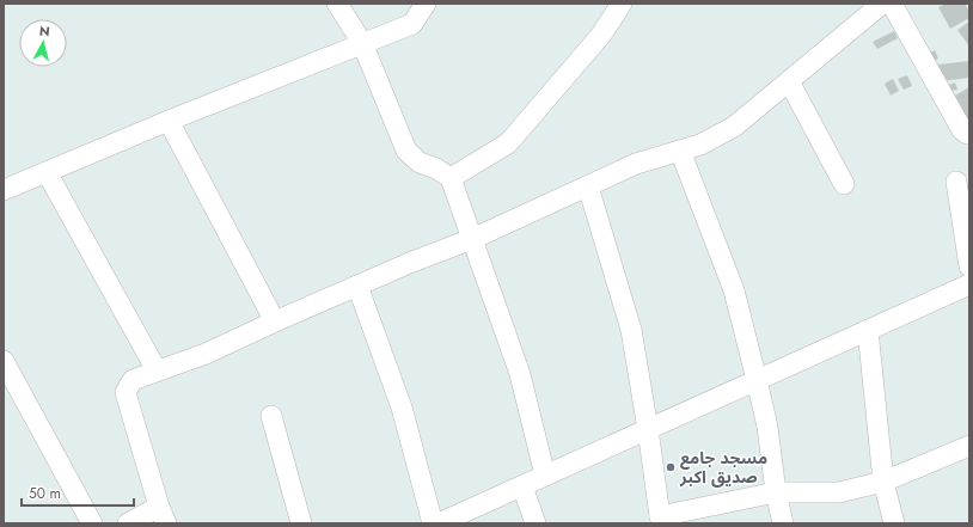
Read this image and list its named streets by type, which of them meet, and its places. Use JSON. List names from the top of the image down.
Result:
{
  "places": ["مسجد جامع صدیق اکبر"],
  "scale_bar": "50 m",
  "north": "top"
}
